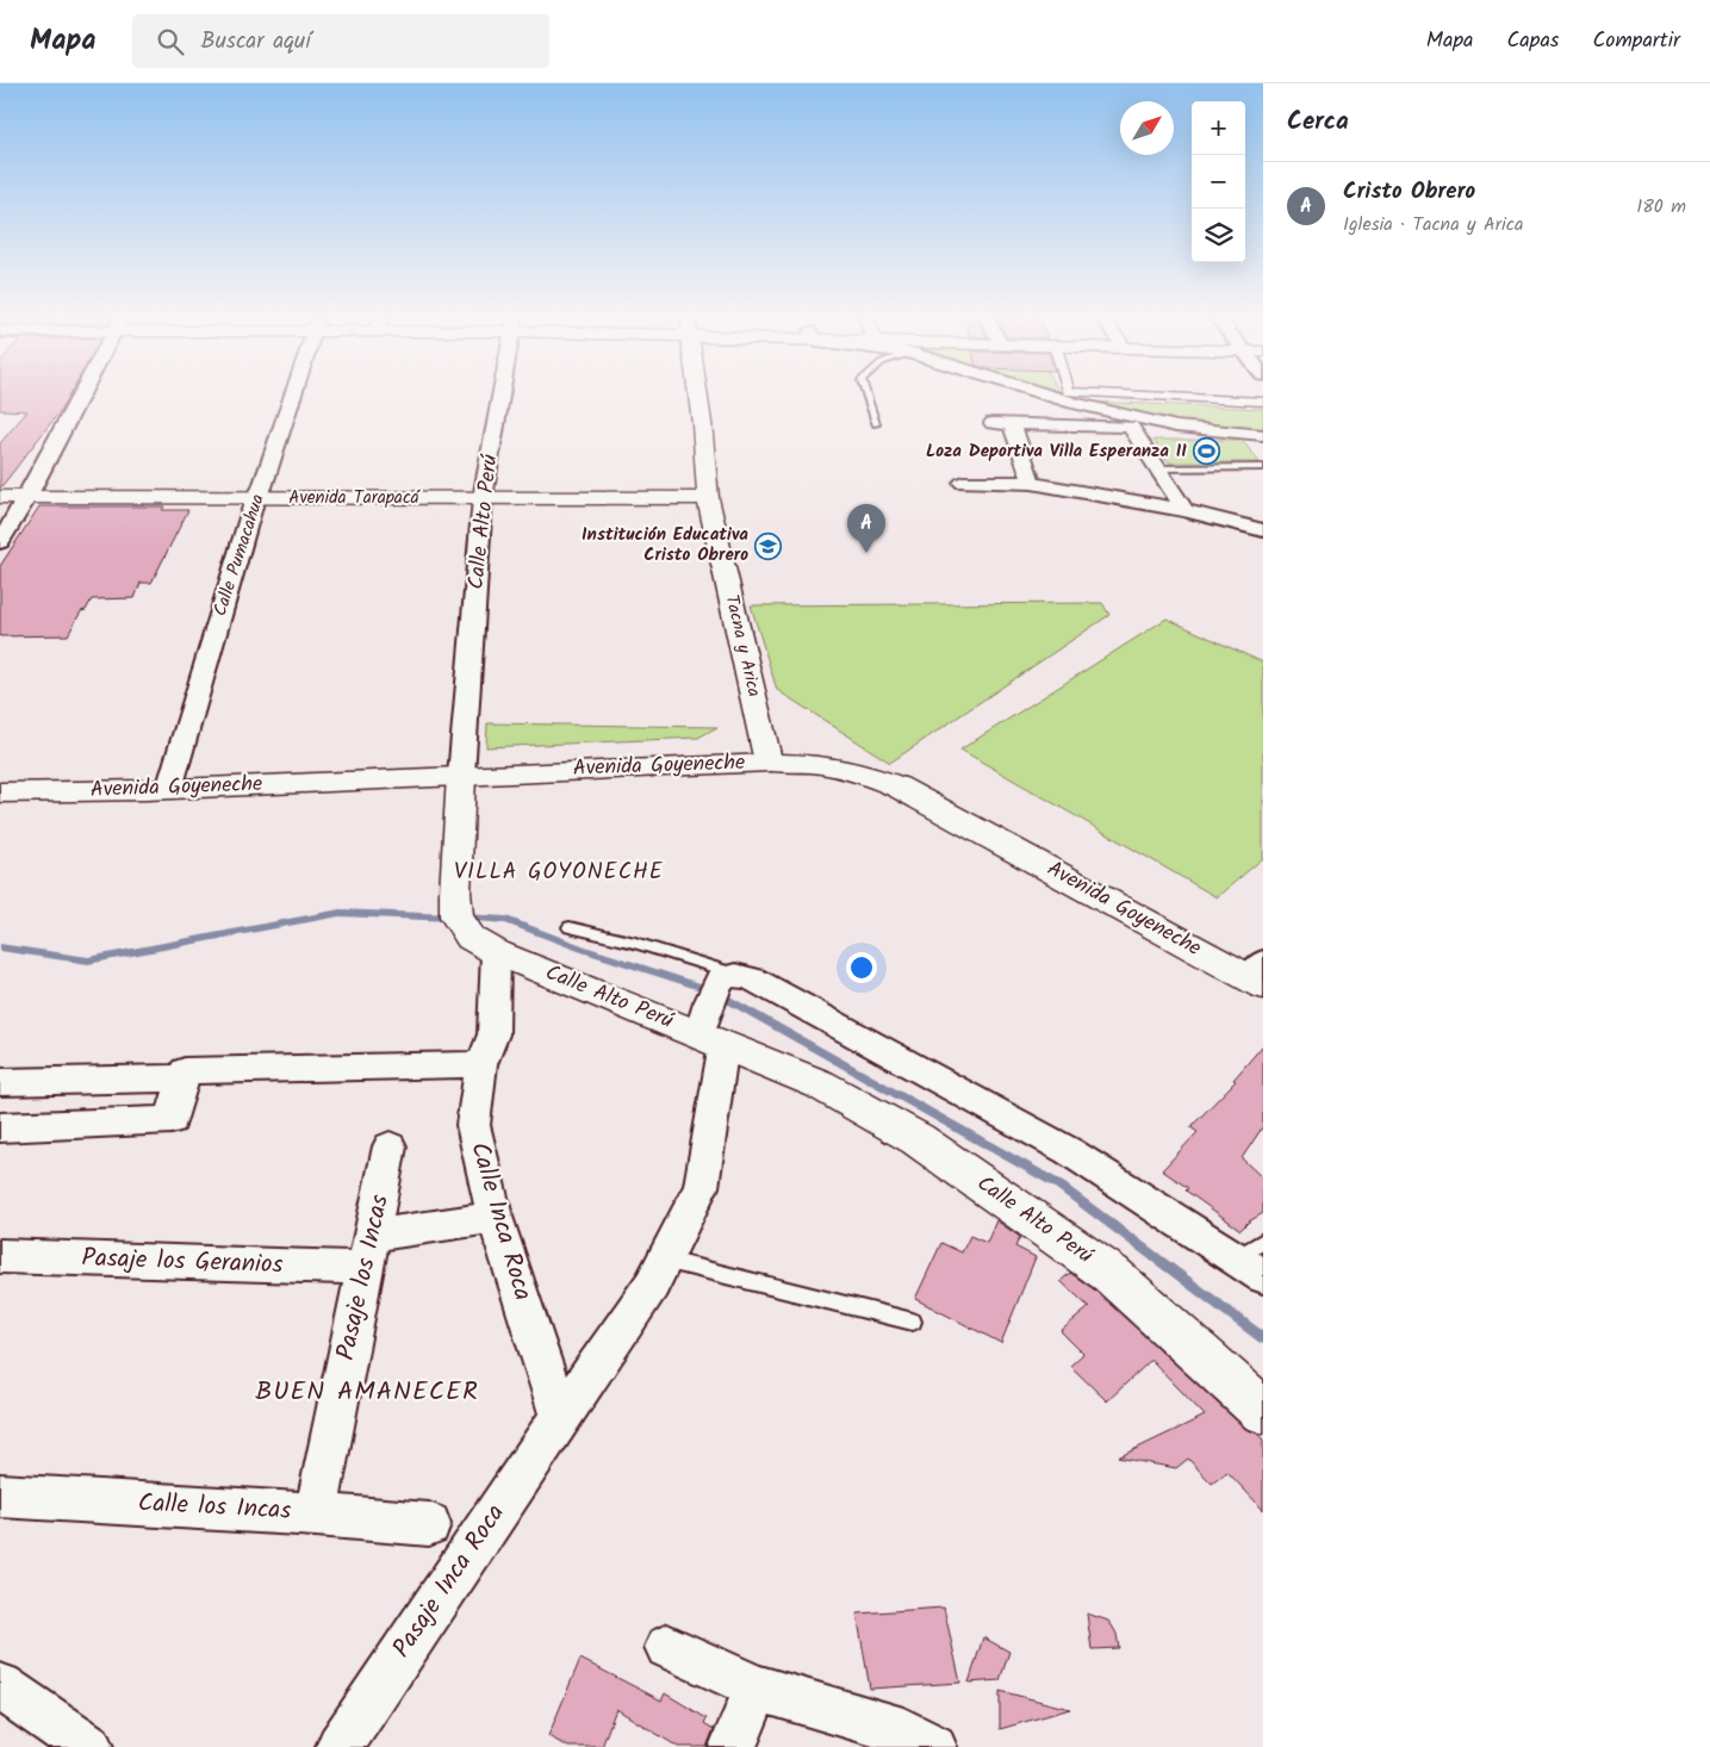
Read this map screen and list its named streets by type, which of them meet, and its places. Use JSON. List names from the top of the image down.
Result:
{
  "streets": {
    "street": [
      "Avenida Tarapacá",
      "Calle Alto Perú",
      "Calle Pumacahua",
      "Tacna y Arica",
      "Avenida Goyeneche",
      "Calle Inca Roca",
      "Pasaje los Geranios",
      "Pasaje los Incas",
      "Calle los Incas",
      "Pasaje Inca Roca"
    ]
  },
  "crossings": [
    ["Avenida Tarapacá", "Calle Alto Perú"],
    ["Avenida Tarapacá", "Calle Pumacahua"],
    ["Avenida Tarapacá", "Tacna y Arica"],
    ["Calle Alto Perú", "Avenida Goyeneche"],
    ["Calle Alto Perú", "Calle Inca Roca"],
    ["Calle Alto Perú", "Pasaje Inca Roca"],
    ["Calle Pumacahua", "Avenida Goyeneche"],
    ["Tacna y Arica", "Avenida Goyeneche"],
    ["Calle Inca Roca", "Pasaje los Geranios"],
    ["Calle Inca Roca", "Pasaje Inca Roca"],
    ["Pasaje los Geranios", "Pasaje los Incas"],
    ["Pasaje los Incas", "Calle los Incas"]
  ],
  "districts": ["VILLA GOYONECHE", "BUEN AMANECER"],
  "places": {
    "sports": ["Loza Deportiva Villa Esperanza II"],
    "school or university": ["Institución Educativa Cristo Obrero"]
  },
  "north": "top right",
  "page": {
    "header": "Mapa",
    "search": "Buscar aquí",
    "nav": ["Mapa", "Capas", "Compartir"],
    "heading": "Cerca",
    "map_buttons": ["+", "−"],
    "list": [
      {
        "mark": "A",
        "name": "Cristo Obrero",
        "note": "Iglesia · Tacna y Arica",
        "value": "180 m"
      }
    ],
    "pins": "A"
  }
}
